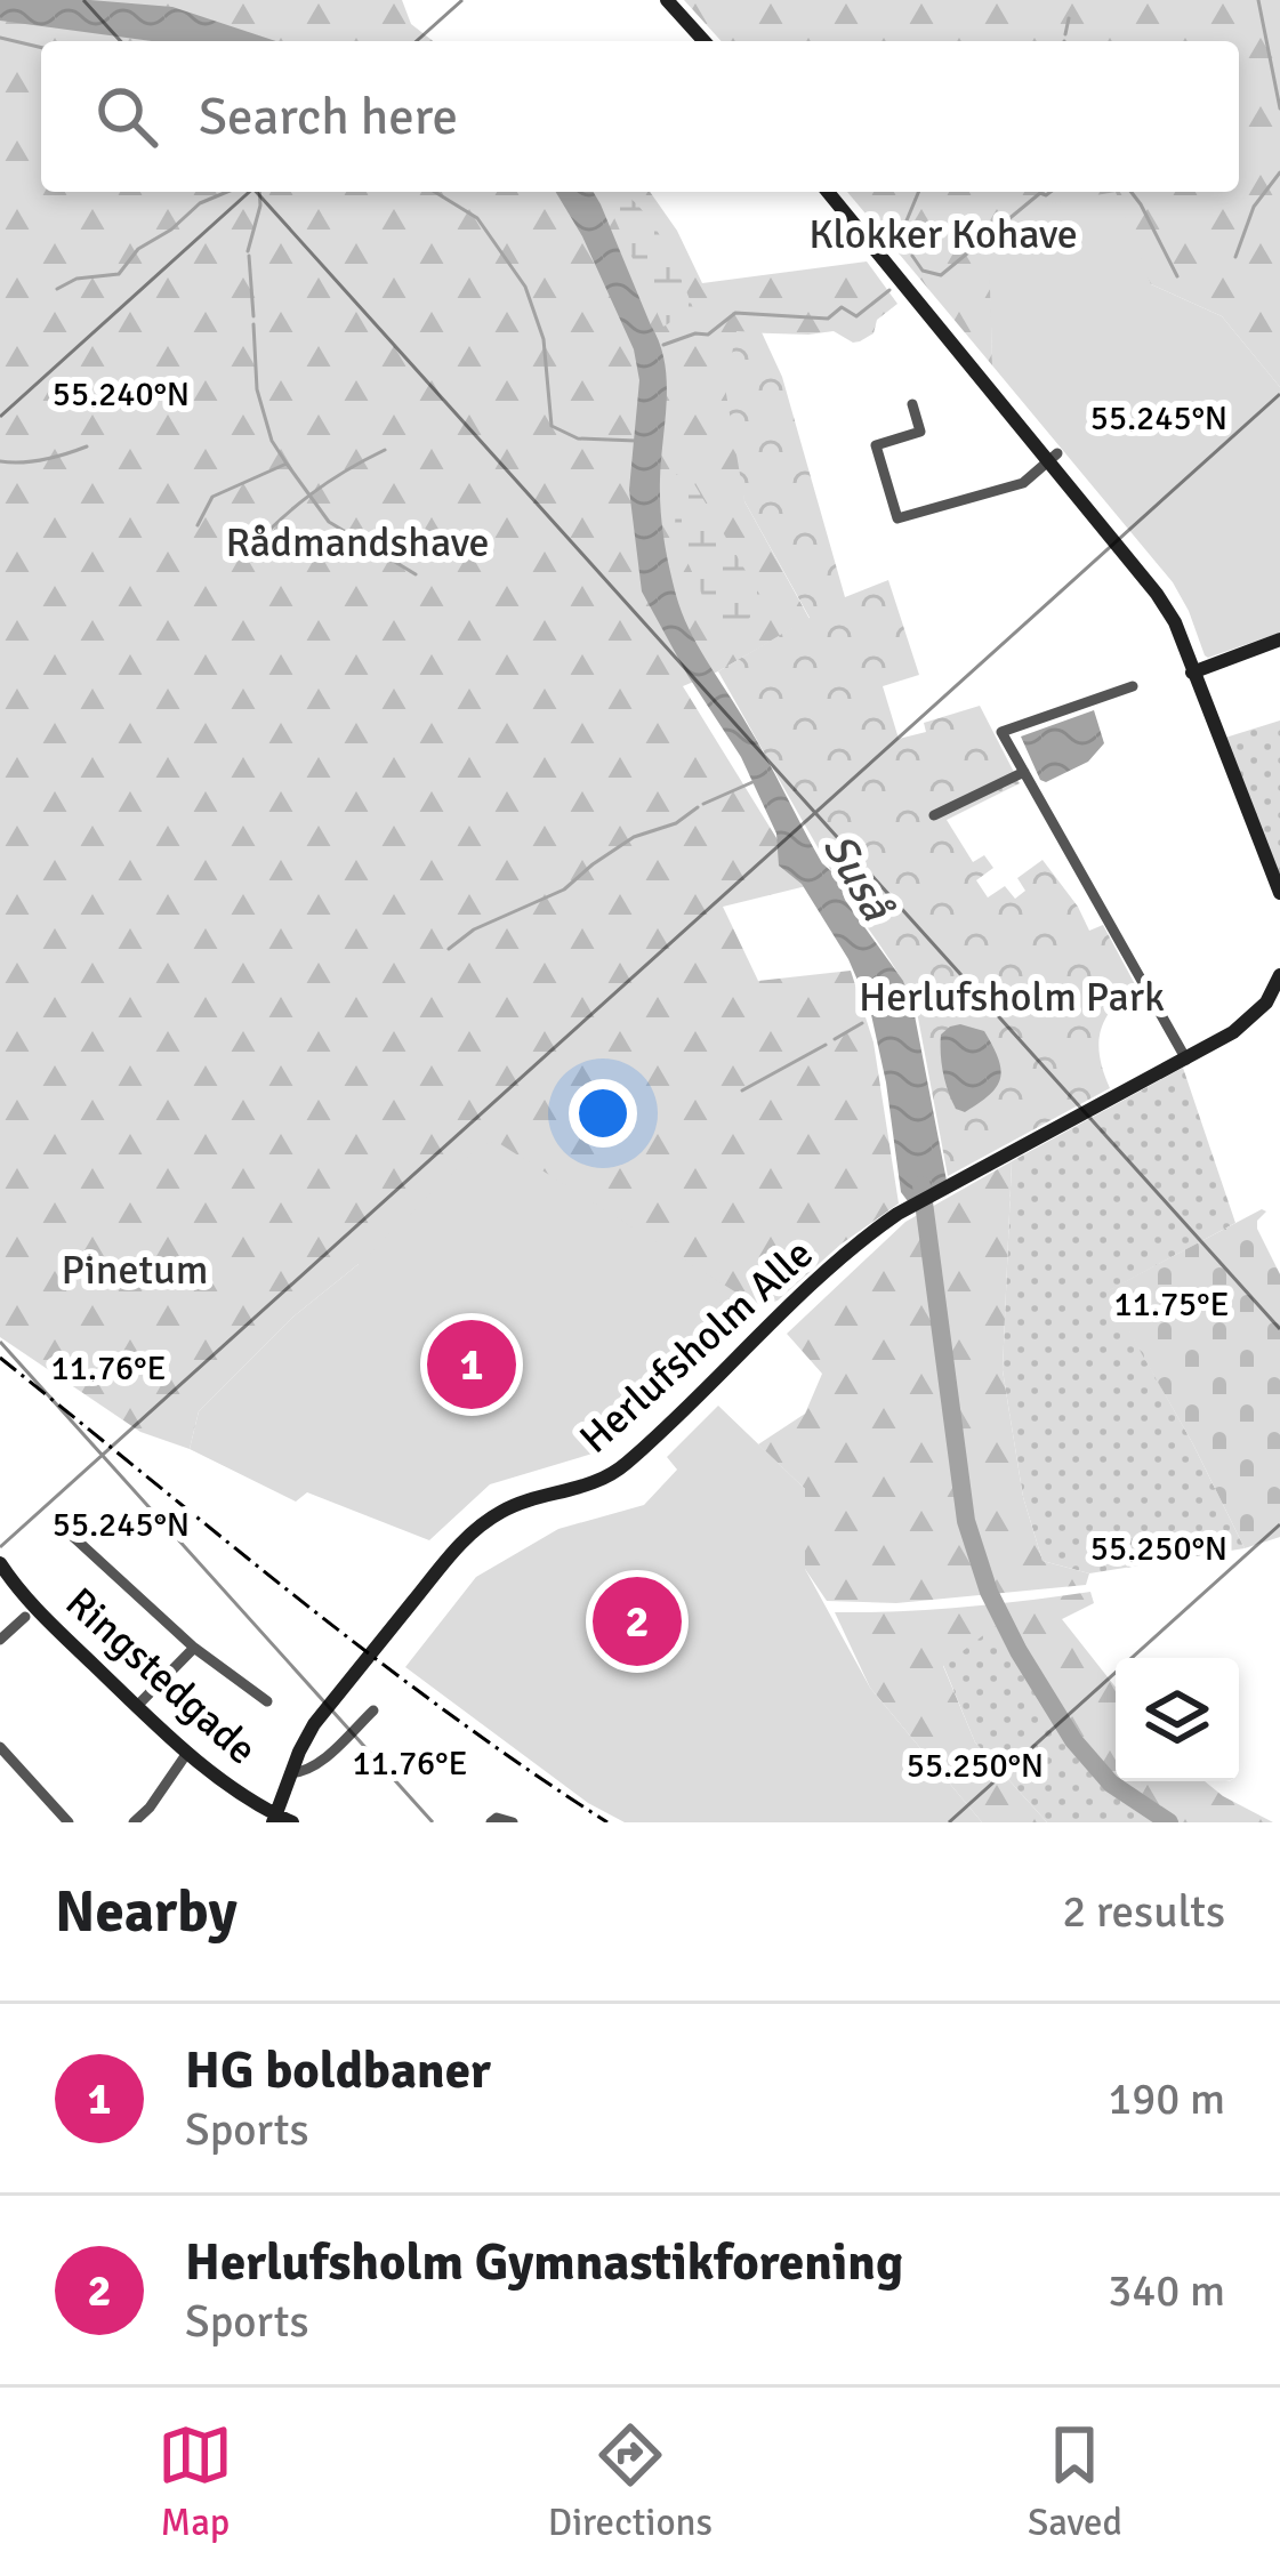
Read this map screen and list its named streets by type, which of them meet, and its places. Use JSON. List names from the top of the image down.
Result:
{
  "streets": {
    "street": ["Herlufsholm Alle", "Ringstedgade"]
  },
  "crossings": [
    ["Herlufsholm Alle", "Ringstedgade"]
  ],
  "water": ["Suså"],
  "parks": [
    "Klokker Kohave",
    "Rådmandshave",
    "Herlufsholm Park",
    "Pinetum"
  ],
  "page": {
    "search": "Search here",
    "pins": ["1", "2"],
    "heading": ["Nearby", "2 results"],
    "list": [
      {
        "mark": "1",
        "name": "HG boldbaner",
        "note": "Sports",
        "value": "190 m"
      },
      {
        "mark": "2",
        "name": "Herlufsholm Gymnastikforening",
        "note": "Sports",
        "value": "340 m"
      }
    ],
    "nav": ["Map", "Directions", "Saved"]
  },
  "coordinates": [
    "55.240°N",
    "55.245°N",
    "11.75°E",
    "11.76°E",
    "55.250°N"
  ]
}
